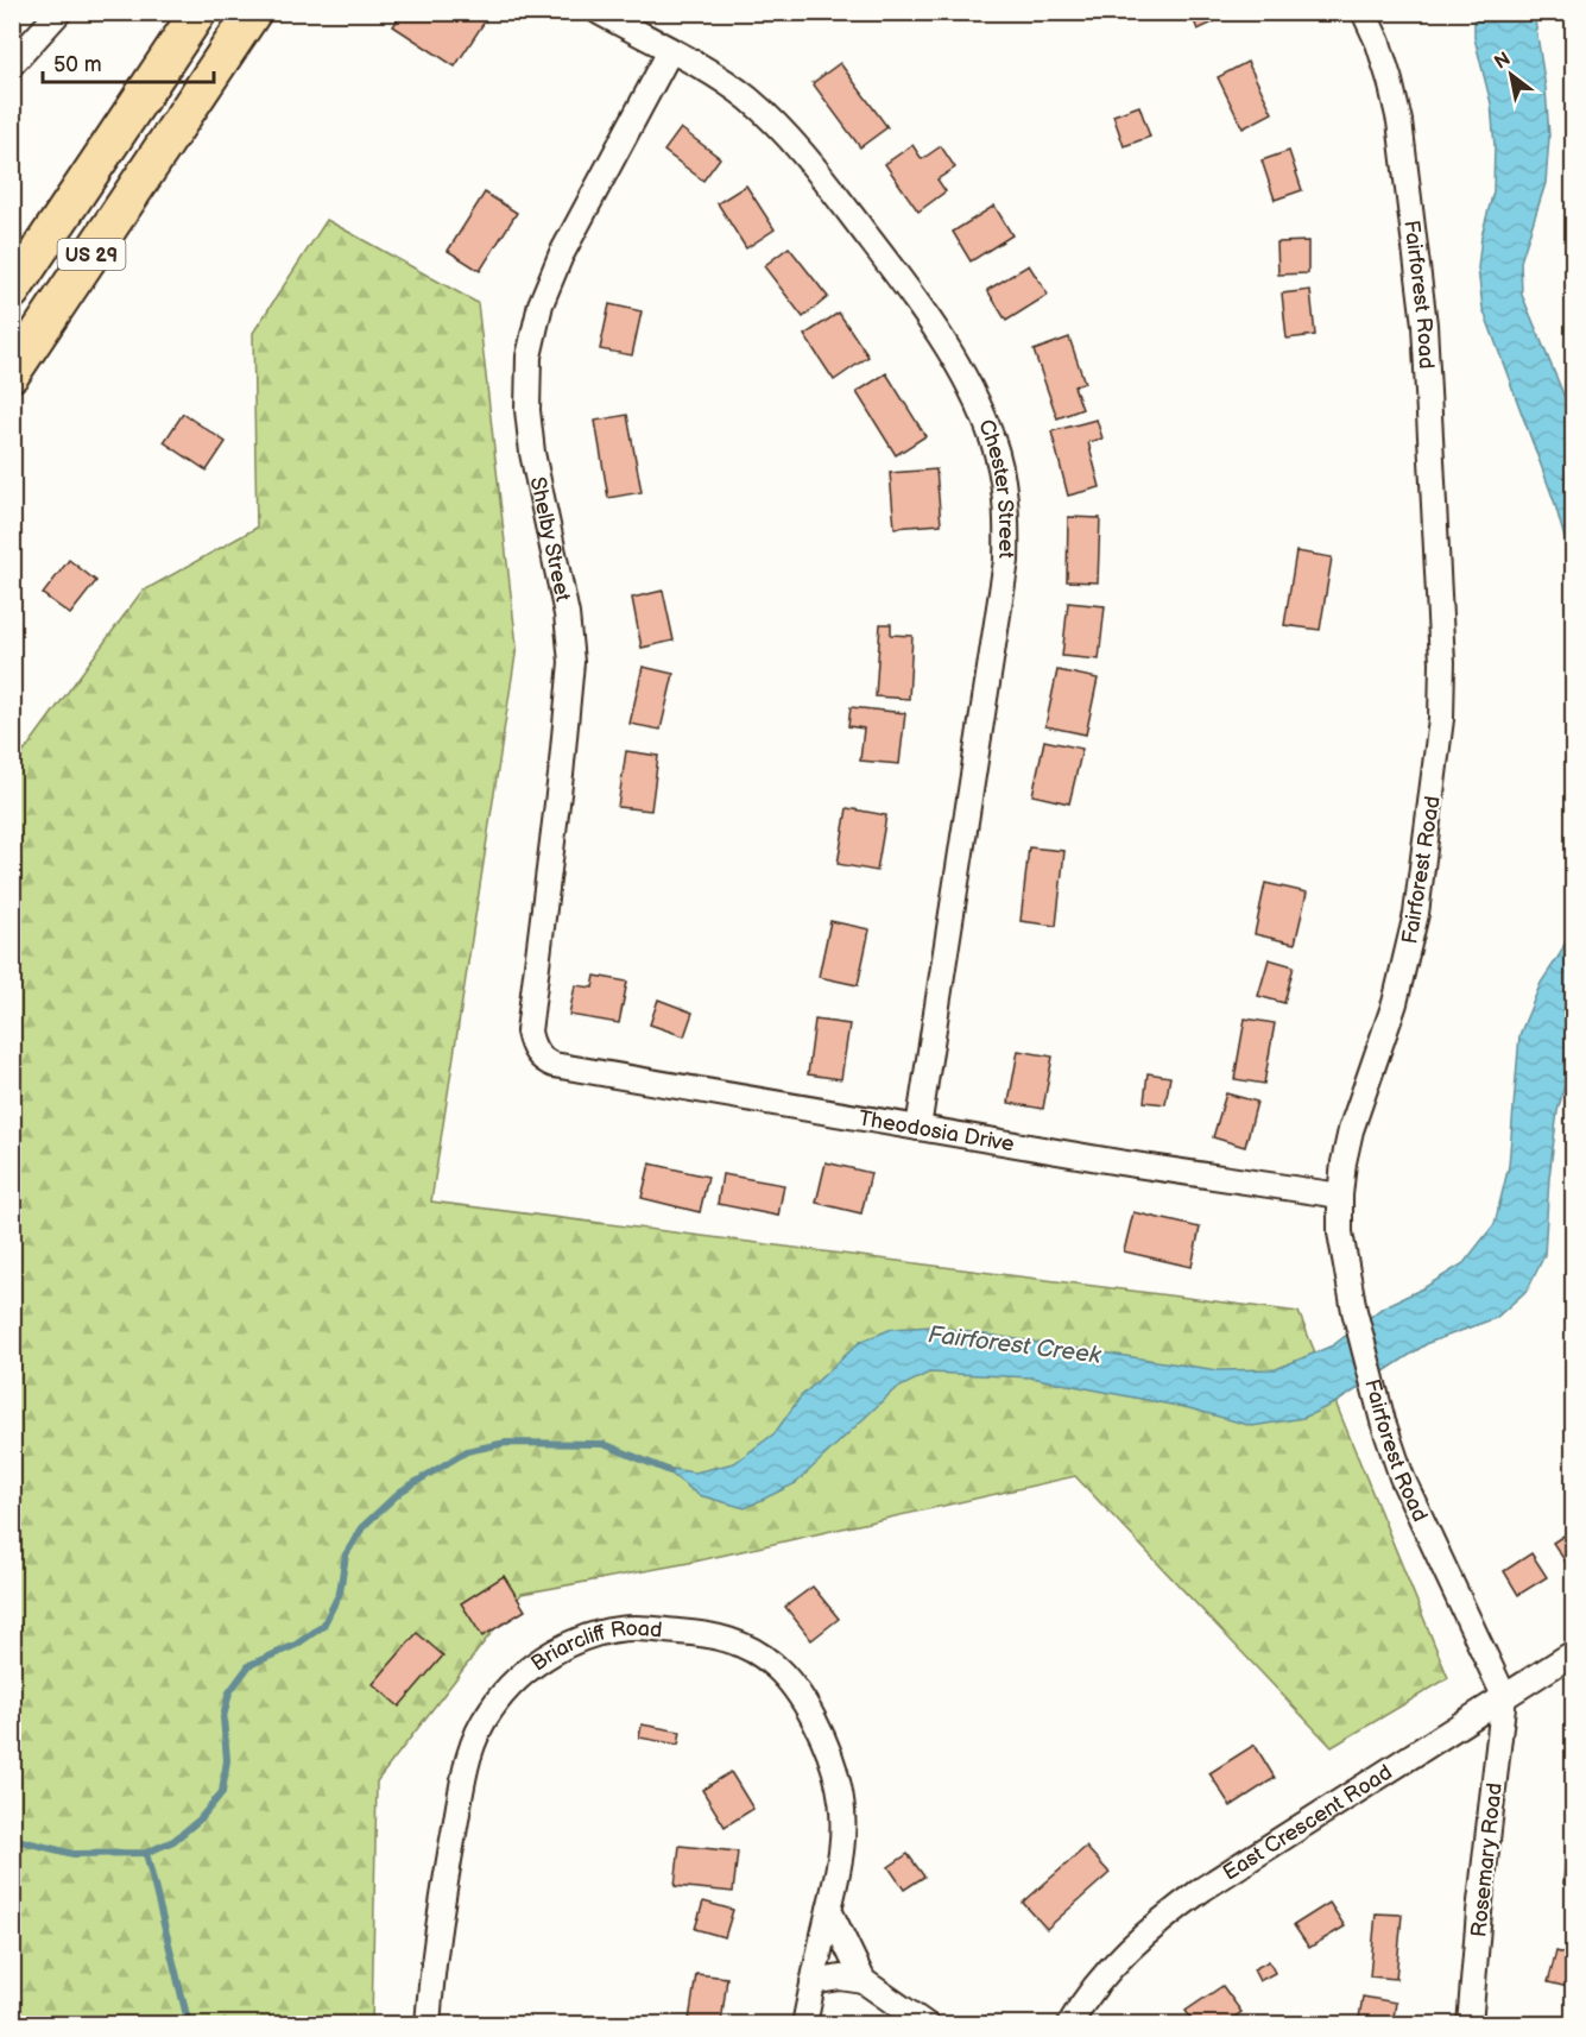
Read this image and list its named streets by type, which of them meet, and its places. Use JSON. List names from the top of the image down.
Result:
{
  "streets": {
    "main road": ["US 29"],
    "street": [
      "Fairforest Road",
      "Chester Street",
      "Shelby Street",
      "Theodosia Drive",
      "Briarcliff Road",
      "East Crescent Road",
      "Rosemary Road"
    ]
  },
  "crossings": [
    ["Fairforest Road", "Theodosia Drive"],
    ["Fairforest Road", "East Crescent Road"],
    ["Fairforest Road", "Rosemary Road"],
    ["Chester Street", "Shelby Street"],
    ["Chester Street", "Theodosia Drive"],
    ["Shelby Street", "Theodosia Drive"],
    ["East Crescent Road", "Rosemary Road"]
  ],
  "water": ["Fairforest Creek"],
  "scale_bar": "50 m",
  "north": "top left"
}
